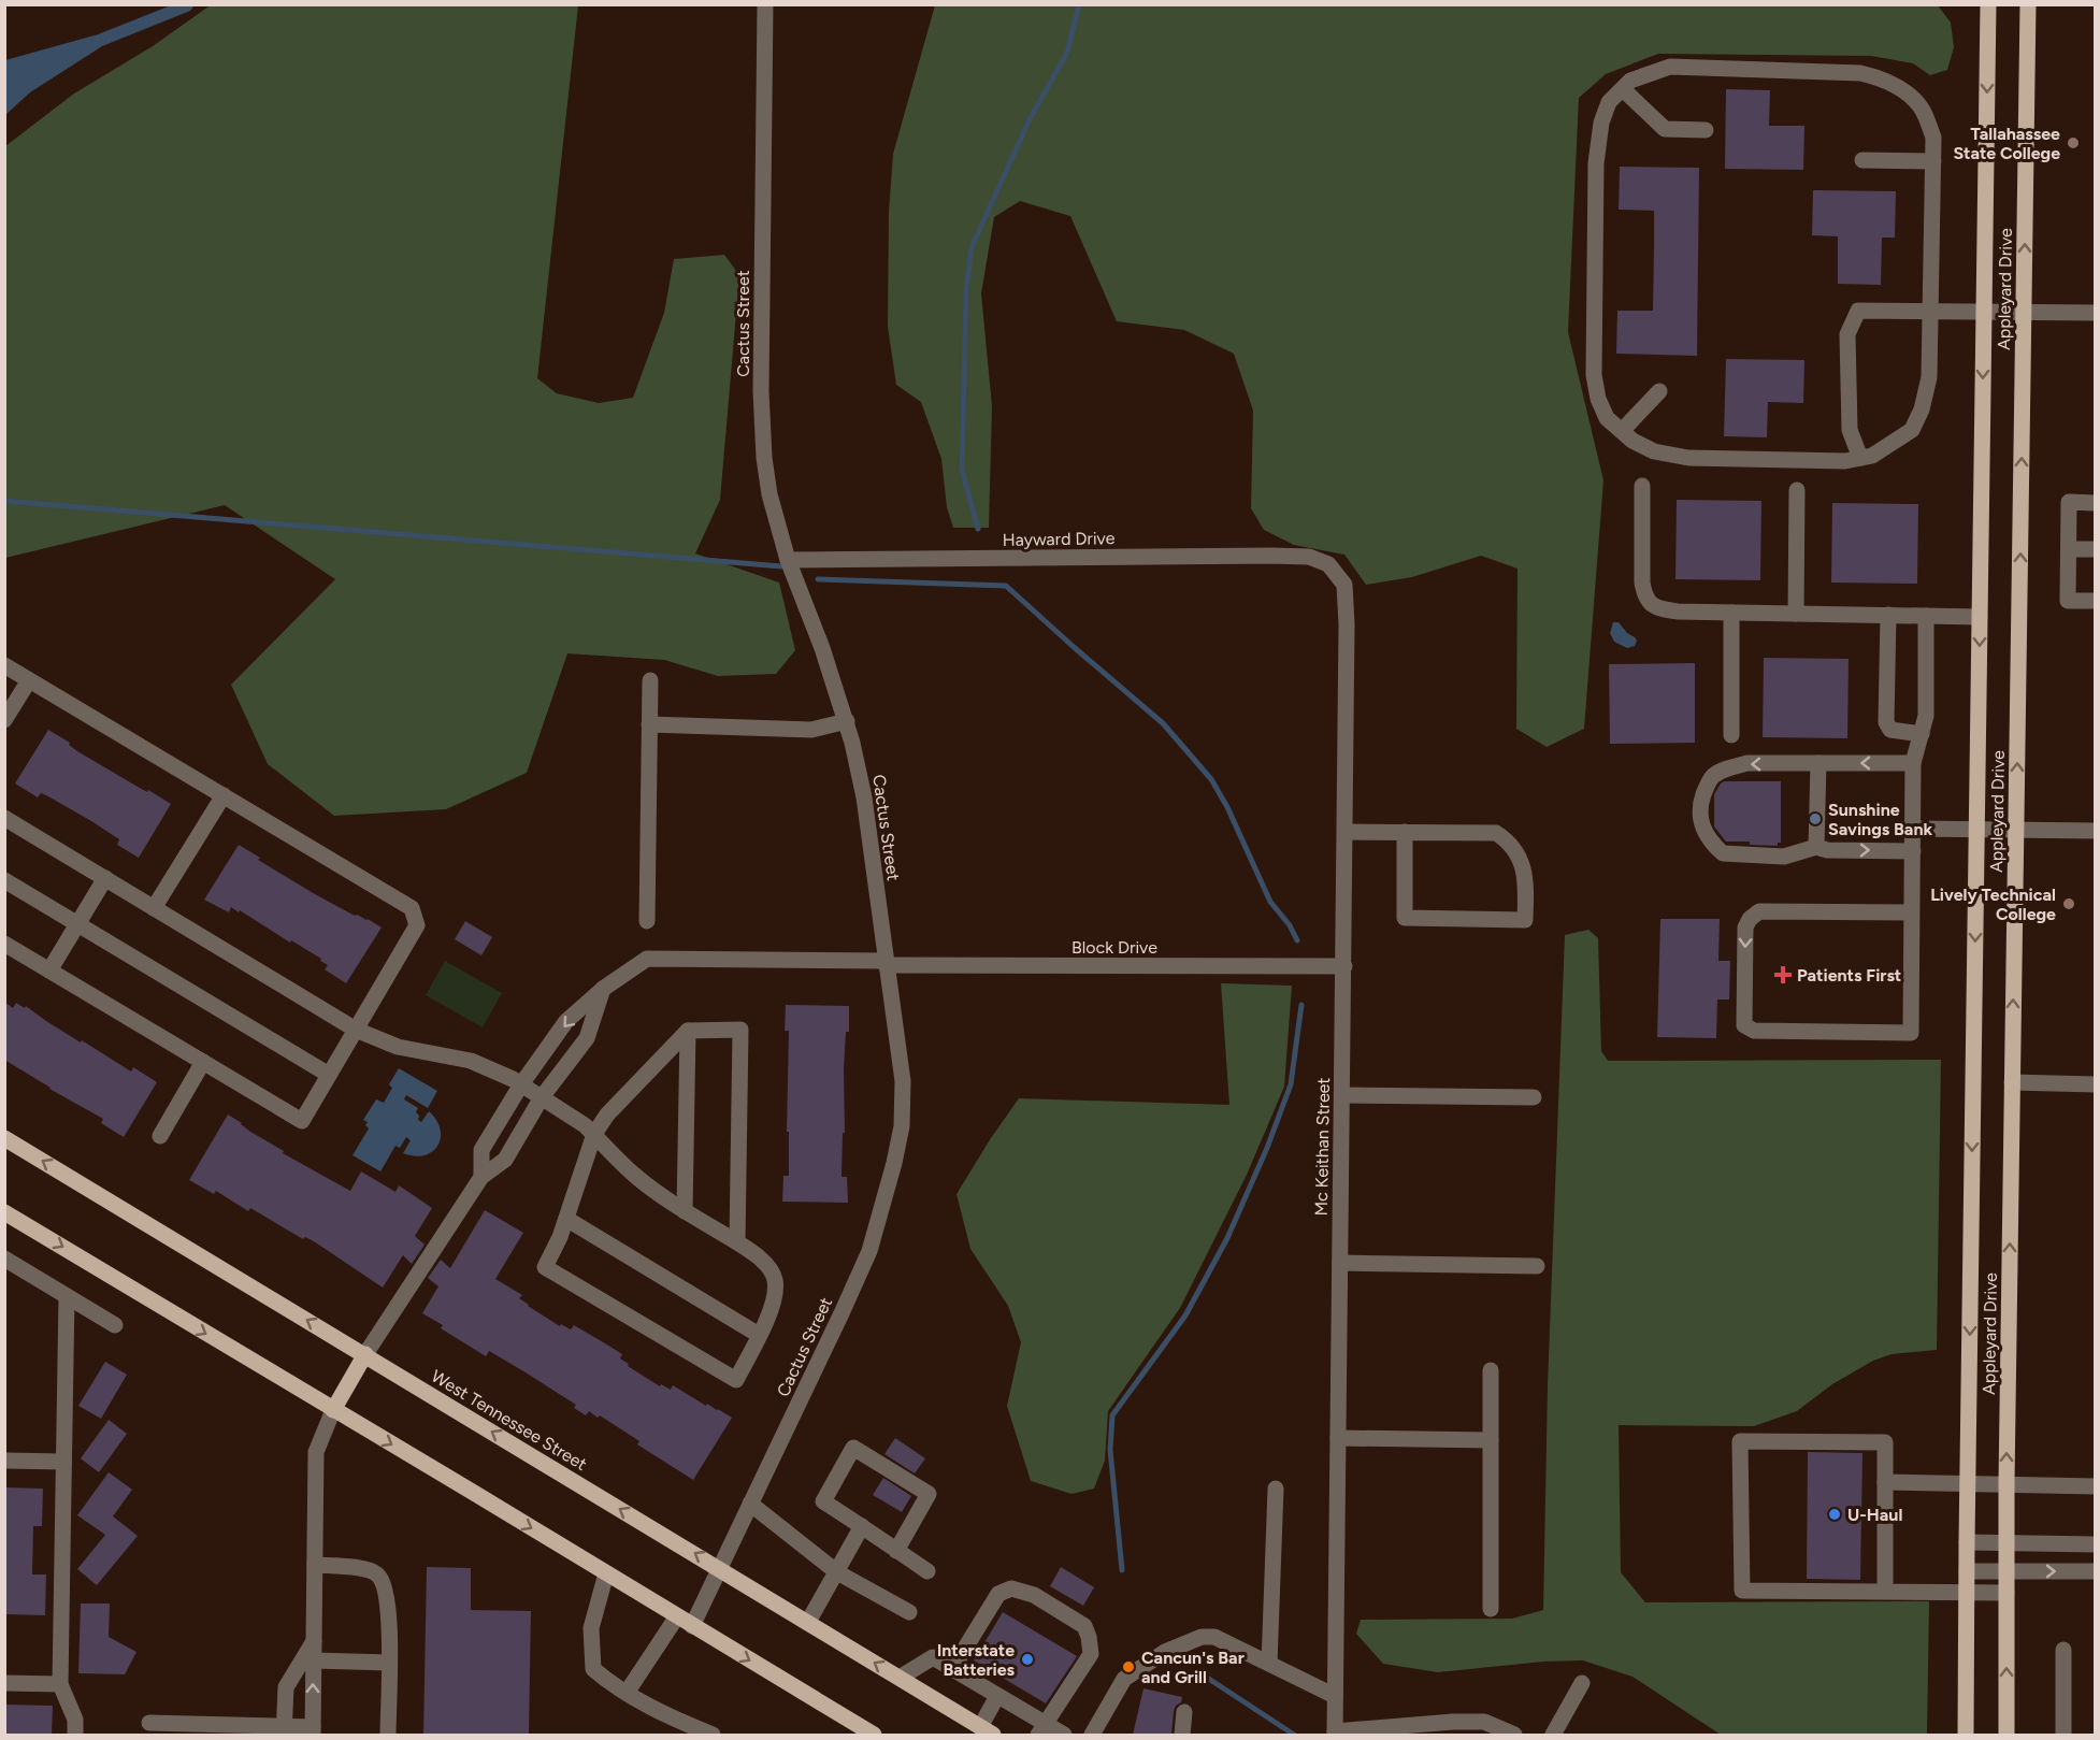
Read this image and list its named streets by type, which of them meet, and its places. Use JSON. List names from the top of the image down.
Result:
{
  "streets": {
    "main road": ["Appleyard Drive", "West Tennessee Street"],
    "street": [
      "Cactus Street",
      "Hayward Drive",
      "Block Drive",
      "Mc Keithan Street"
    ]
  },
  "crossings": [
    ["Cactus Street", "Hayward Drive"],
    ["Cactus Street", "Block Drive"],
    ["Cactus Street", "West Tennessee Street"],
    ["Hayward Drive", "Mc Keithan Street"],
    ["Block Drive", "Mc Keithan Street"]
  ],
  "places": {
    "other": [
      "Tallahassee State College",
      "Sunshine Savings Bank",
      "Lively Technical College",
      "U-Haul",
      "Interstate Batteries",
      "Cancun's Bar and Grill"
    ],
    "health": ["Patients First"]
  }
}
